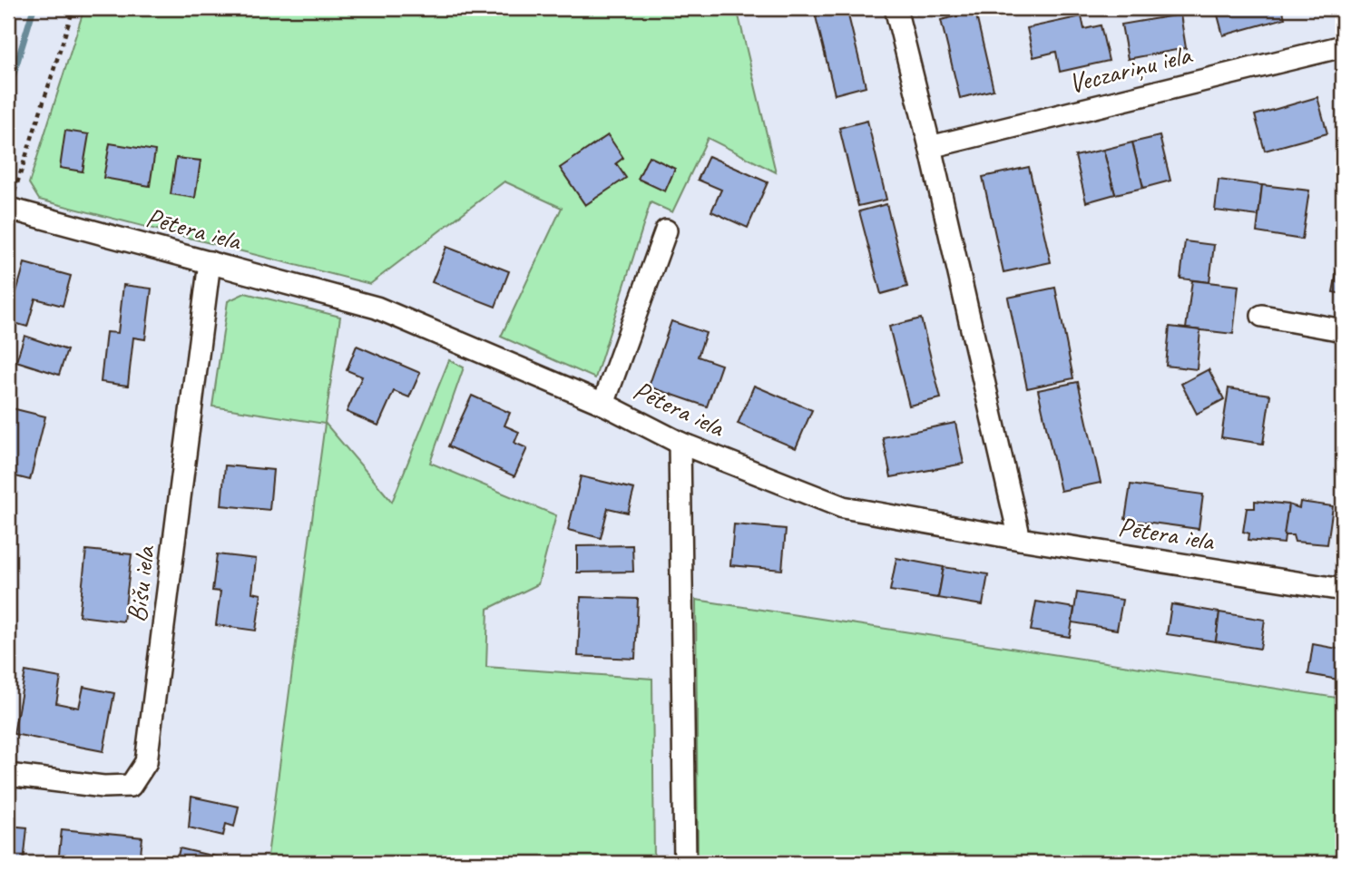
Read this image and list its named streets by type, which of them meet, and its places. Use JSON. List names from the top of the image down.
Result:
{
  "streets": {
    "street": ["Veczariņu iela", "Pētera iela", "Bišu iela"]
  },
  "crossings": [
    ["Pētera iela", "Bišu iela"]
  ]
}
